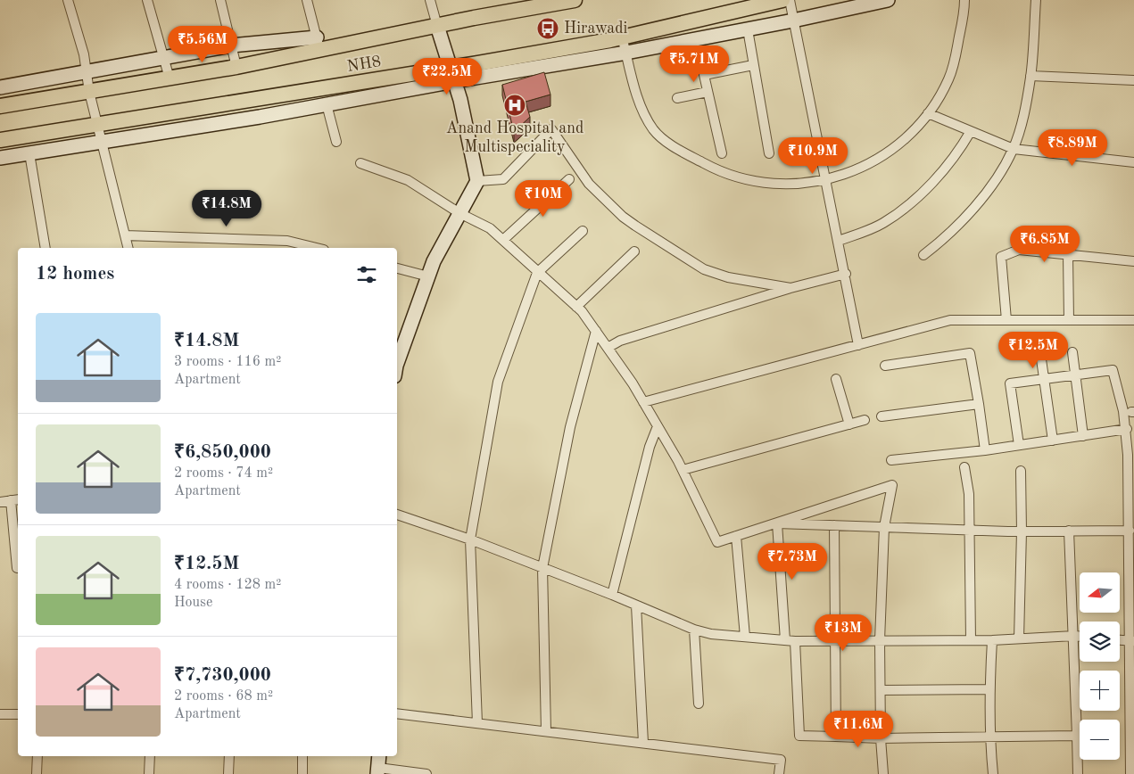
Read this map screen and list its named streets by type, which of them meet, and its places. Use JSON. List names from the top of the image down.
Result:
{
  "streets": {
    "main road": ["NH8"]
  },
  "places": {
    "bus stop": ["Hirawadi"],
    "hospital": ["Anand Hospital and Multispeciality"]
  },
  "north": "left",
  "page": {
    "price": [
      "₹5.56M",
      "₹5.71M",
      "₹22.5M",
      "₹8.89M",
      "₹10.9M",
      "₹10M",
      "₹14.8M",
      "₹6.85M",
      "₹12.5M",
      "₹7.73M",
      "₹13M",
      "₹11.6M"
    ],
    "heading": "12 homes",
    "list": [
      {
        "name": "₹14.8M",
        "note": "3 rooms · 116 m² · Apartment"
      },
      {
        "name": "₹6,850,000",
        "note": "2 rooms · 74 m² · Apartment"
      },
      {
        "name": "₹12.5M",
        "note": "4 rooms · 128 m² · House"
      },
      {
        "name": "₹7,730,000",
        "note": "2 rooms · 68 m² · Apartment"
      }
    ],
    "map_buttons": ["+", "−"]
  }
}
